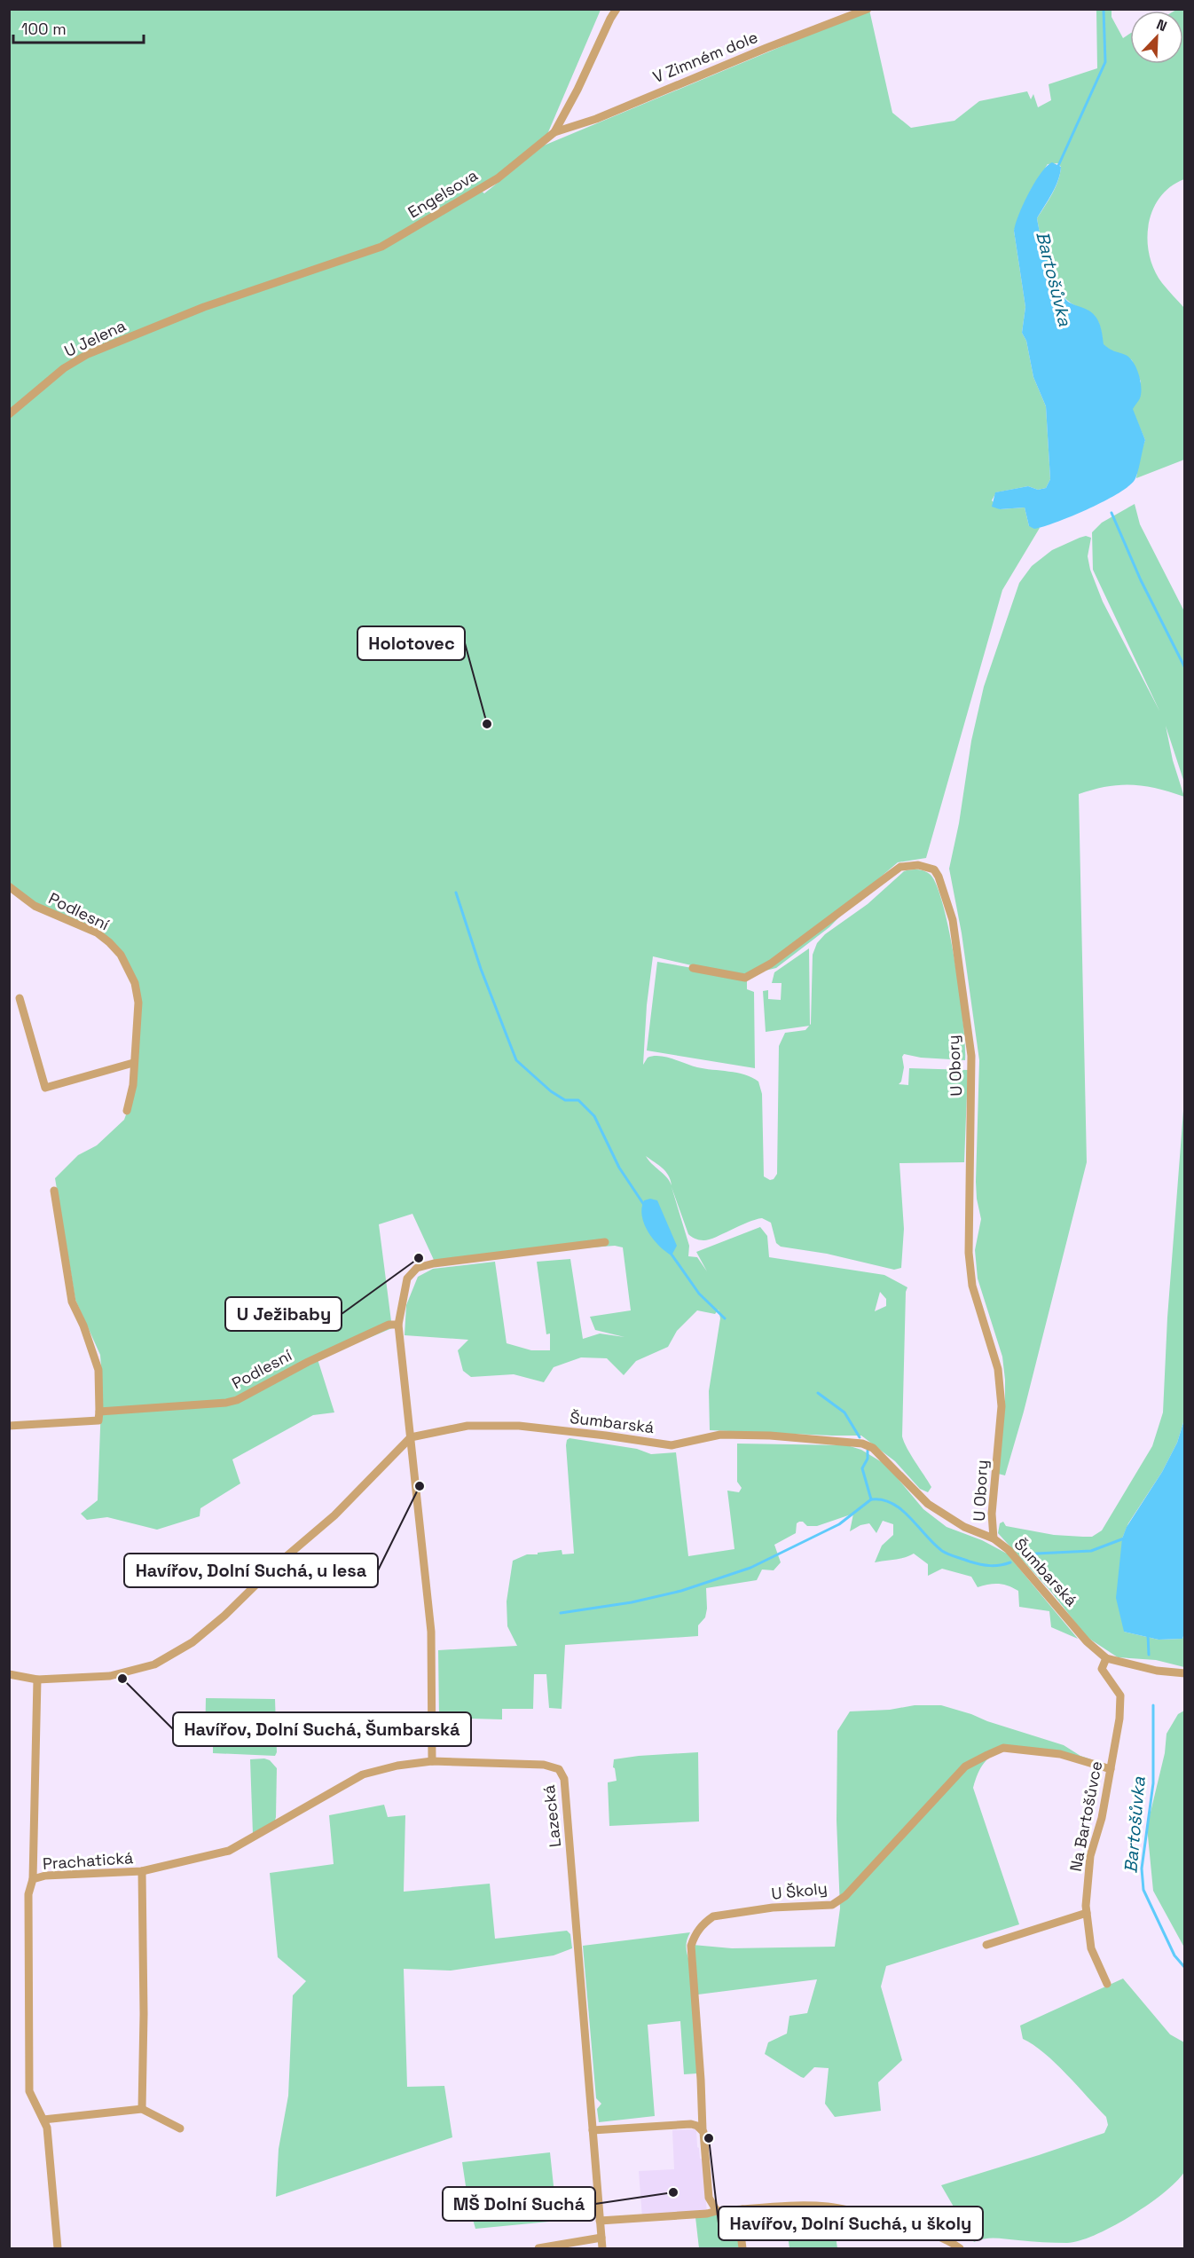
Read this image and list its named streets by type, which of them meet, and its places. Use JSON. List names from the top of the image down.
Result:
{
  "streets": {
    "street": [
      "V Zimném dole",
      "Engelsova",
      "U Jelena",
      "Podlesní",
      "U Obory",
      "Šumbarská",
      "Lazecká",
      "Na Bartošůvce",
      "Prachatická",
      "U Školy"
    ]
  },
  "crossings": [
    ["V Zimném dole", "Engelsova"],
    ["Engelsova", "U Jelena"],
    ["U Obory", "Šumbarská"],
    ["Šumbarská", "Na Bartošůvce"],
    ["Lazecká", "Prachatická"],
    ["Na Bartošůvce", "U Školy"]
  ],
  "water": ["Bartošůvka"],
  "places": [
    "Holotovec",
    "U Ježibaby",
    "Havířov, Dolní Suchá, u lesa",
    "Havířov, Dolní Suchá, Šumbarská",
    "Havířov, Dolní Suchá, u školy",
    "MŠ Dolní Suchá"
  ],
  "scale_bar": "100 m",
  "north": "top right"
}
